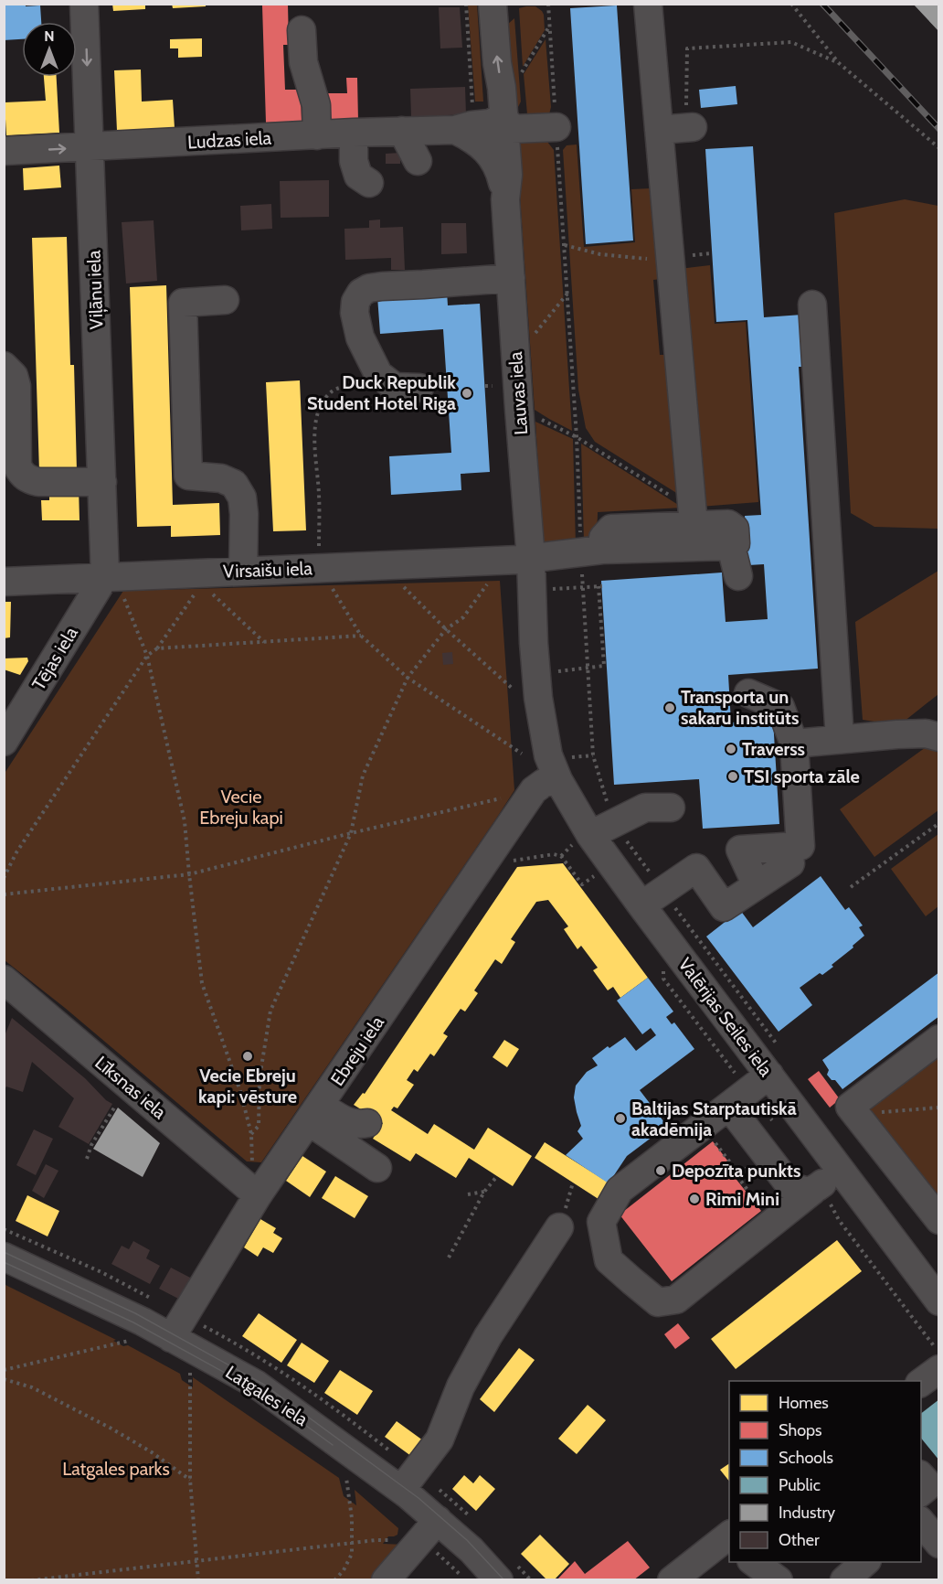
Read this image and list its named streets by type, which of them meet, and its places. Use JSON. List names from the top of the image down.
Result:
{
  "streets": {
    "street": [
      "Ludzas iela",
      "Viļānu iela",
      "Lauvas iela",
      "Virsaišu iela",
      "Tējas iela",
      "Valērijas Seiles iela",
      "Ebreju iela",
      "Līksnas iela",
      "Latgales iela"
    ]
  },
  "crossings": [
    ["Ludzas iela", "Viļānu iela"],
    ["Ludzas iela", "Lauvas iela"],
    ["Viļānu iela", "Virsaišu iela"],
    ["Viļānu iela", "Tējas iela"],
    ["Lauvas iela", "Virsaišu iela"],
    ["Lauvas iela", "Valērijas Seiles iela"],
    ["Lauvas iela", "Ebreju iela"],
    ["Virsaišu iela", "Tējas iela"],
    ["Valērijas Seiles iela", "Ebreju iela"],
    ["Ebreju iela", "Līksnas iela"],
    ["Ebreju iela", "Latgales iela"]
  ],
  "parks": ["Vecie Ebreju kapi", "Latgales parks"],
  "places": [
    "Duck Republik Student Hotel Riga",
    "Transporta un sakaru institūts",
    "Traverss",
    "TSI sporta zāle",
    "Vecie Ebreju kapi: vēsture",
    "Baltijas Starptautiskā akadēmija",
    "Depozīta punkts",
    "Rimi Mini"
  ],
  "legend": [
    "Homes",
    "Shops",
    "Schools",
    "Public",
    "Industry",
    "Other"
  ],
  "north": "top"
}
